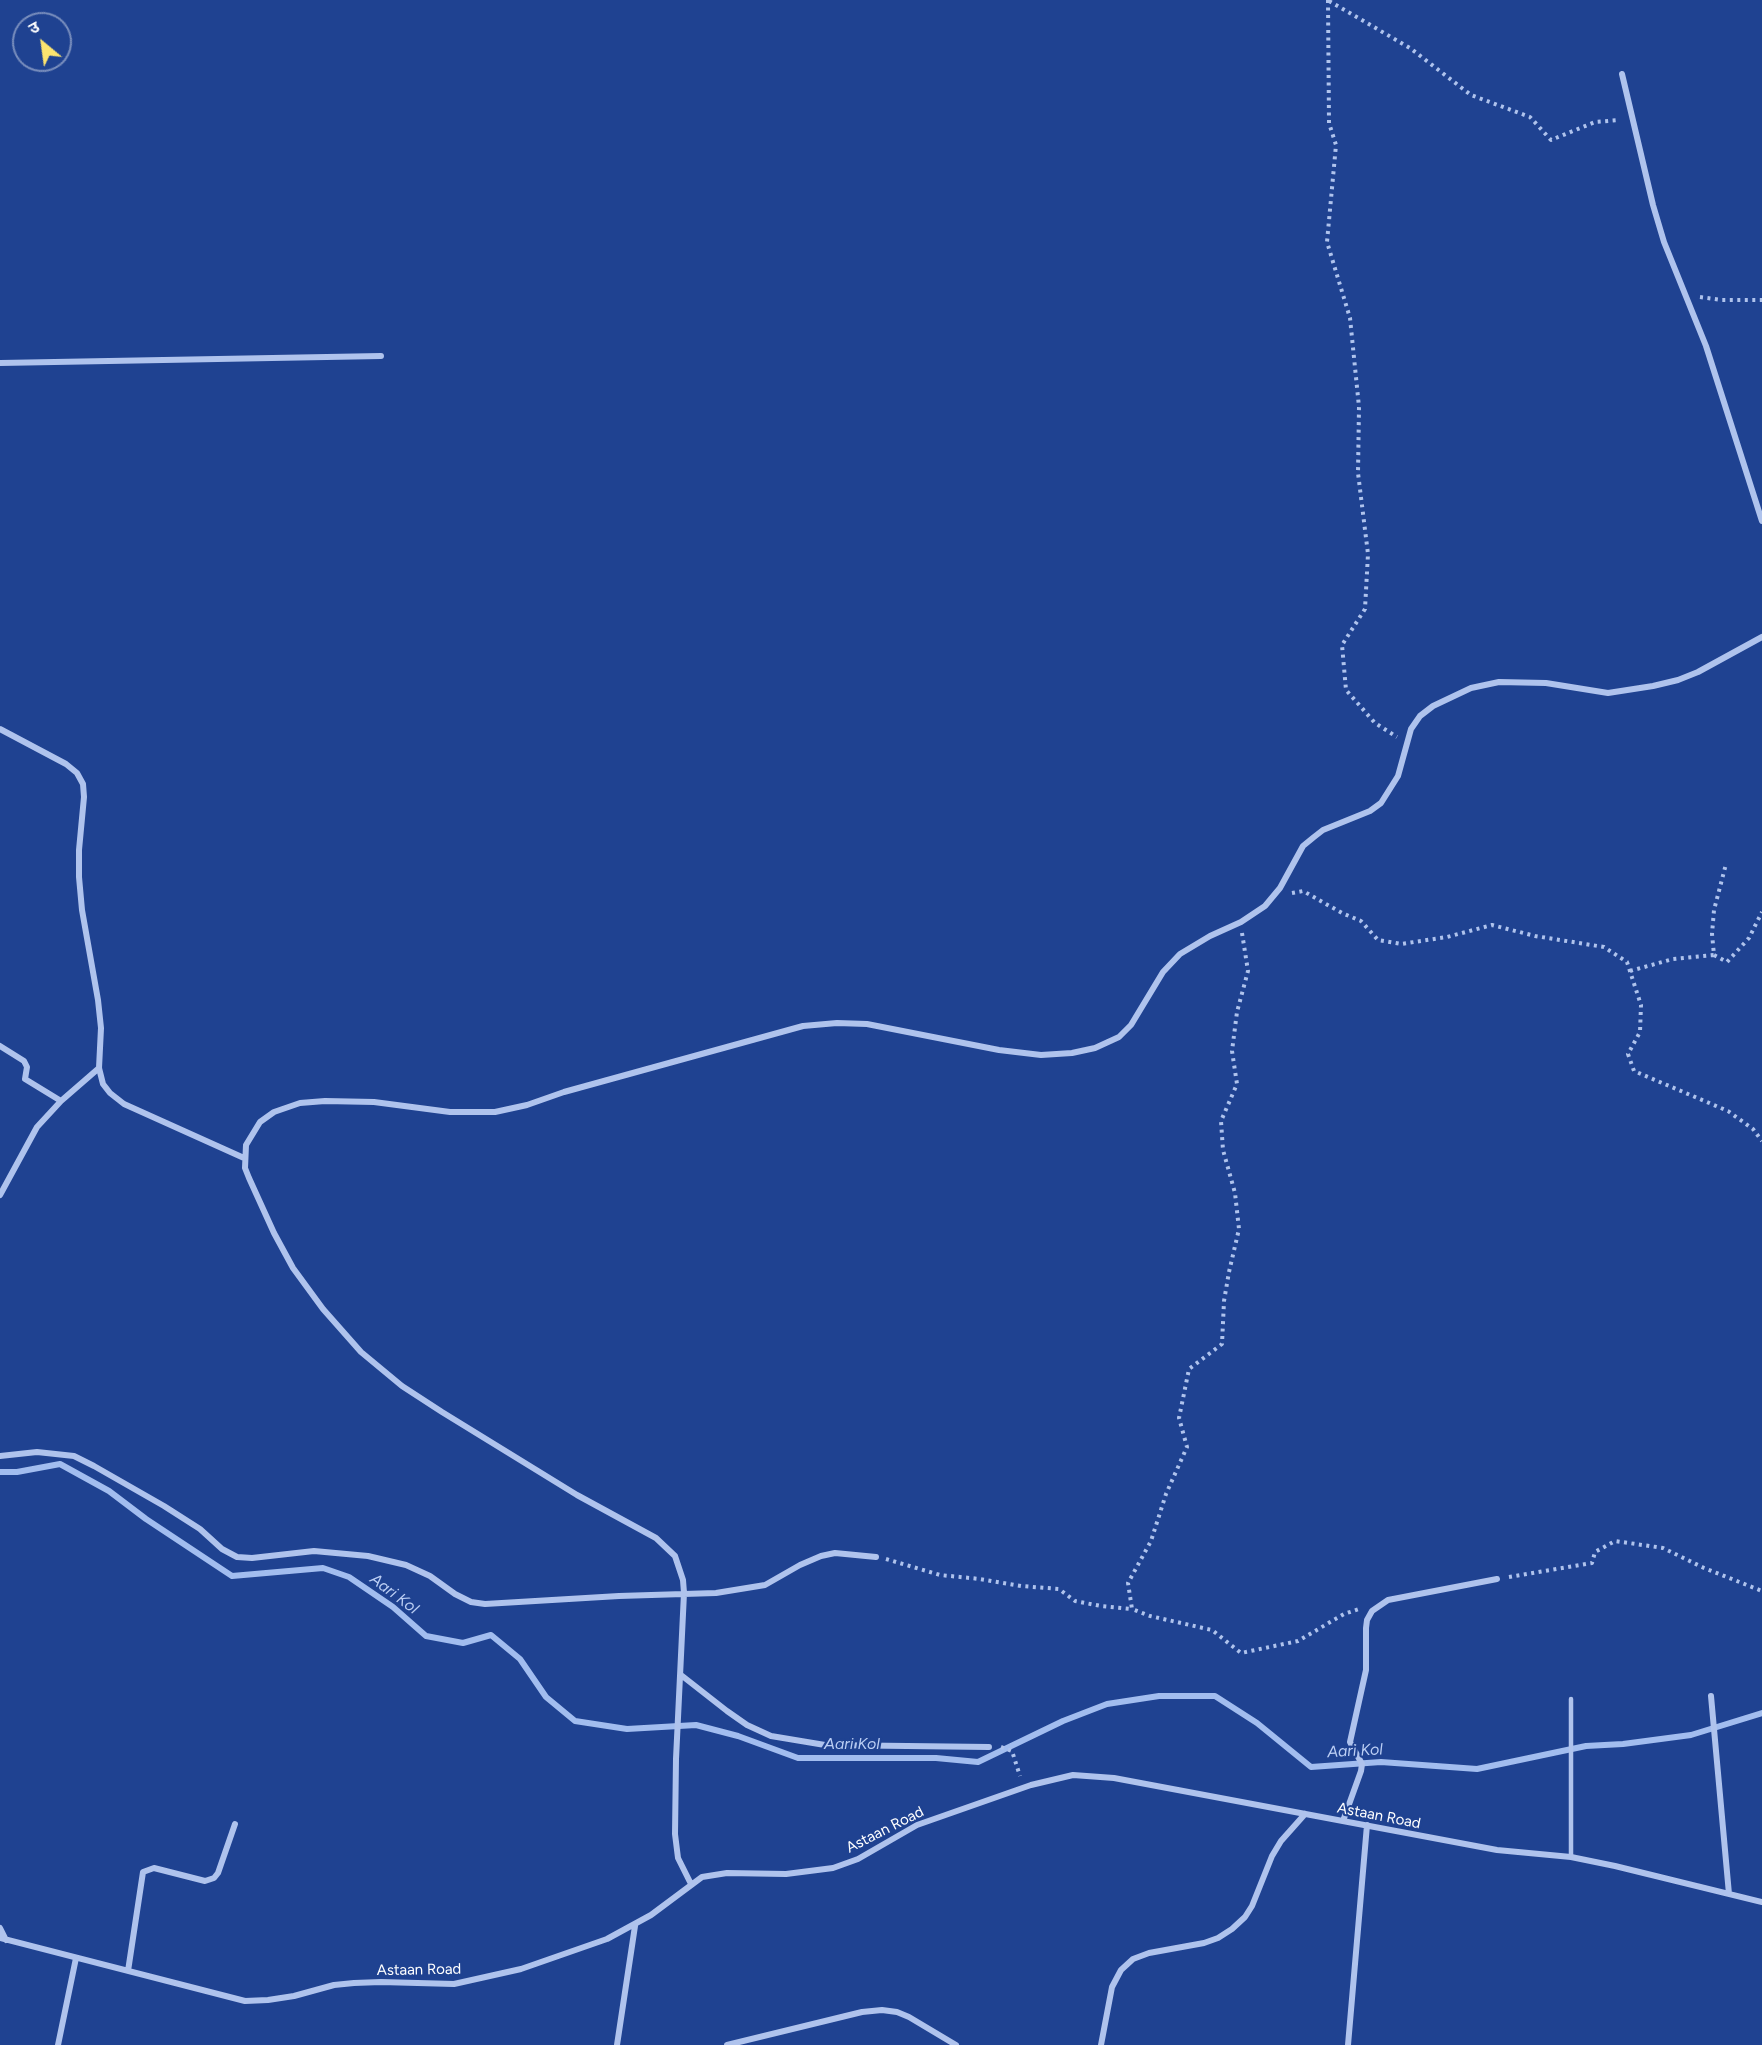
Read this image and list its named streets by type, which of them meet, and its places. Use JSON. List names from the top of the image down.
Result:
{
  "streets": {
    "street": ["Astaan Road"]
  },
  "water": ["Aari Kol"],
  "north": "top left"
}
